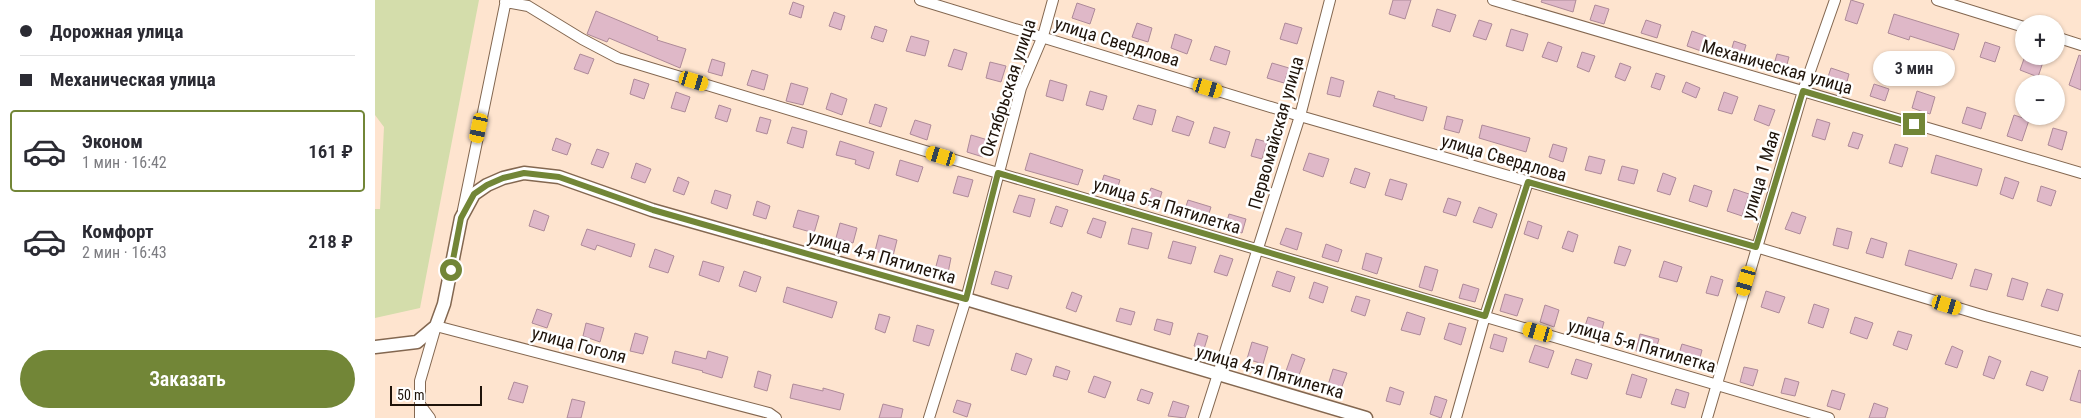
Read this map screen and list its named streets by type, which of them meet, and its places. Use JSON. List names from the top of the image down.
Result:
{
  "streets": {
    "street": [
      "улица Свердлова",
      "Механическая улица",
      "Октябрьская улица",
      "Первомайская улица",
      "улица 1 Мая",
      "улица 5-я Пятилетка",
      "улица 4-я Пятилетка",
      "улица Гоголя"
    ]
  },
  "crossings": [
    ["улица Свердлова", "Октябрьская улица"],
    ["улица Свердлова", "Первомайская улица"],
    ["улица Свердлова", "улица 1 Мая"],
    ["Механическая улица", "улица 1 Мая"],
    ["Октябрьская улица", "улица 5-я Пятилетка"],
    ["Октябрьская улица", "улица 4-я Пятилетка"],
    ["Первомайская улица", "улица 5-я Пятилетка"],
    ["Первомайская улица", "улица 4-я Пятилетка"],
    ["улица 1 Мая", "улица 5-я Пятилетка"],
    ["улица 4-я Пятилетка", "улица Гоголя"]
  ],
  "scale_bar": "50 m",
  "page": {
    "banner": ["Дорожная улица", "Механическая улица"],
    "map_buttons": ["+", "−"],
    "bubble": "3 мин",
    "list": [
      {
        "name": "Эконом",
        "note": "1 мин · 16:42",
        "value": "161 ₽"
      },
      {
        "name": "Комфорт",
        "note": "2 мин · 16:43",
        "value": "218 ₽"
      }
    ],
    "buttons": "Заказать",
    "scale": "50 m"
  }
}
